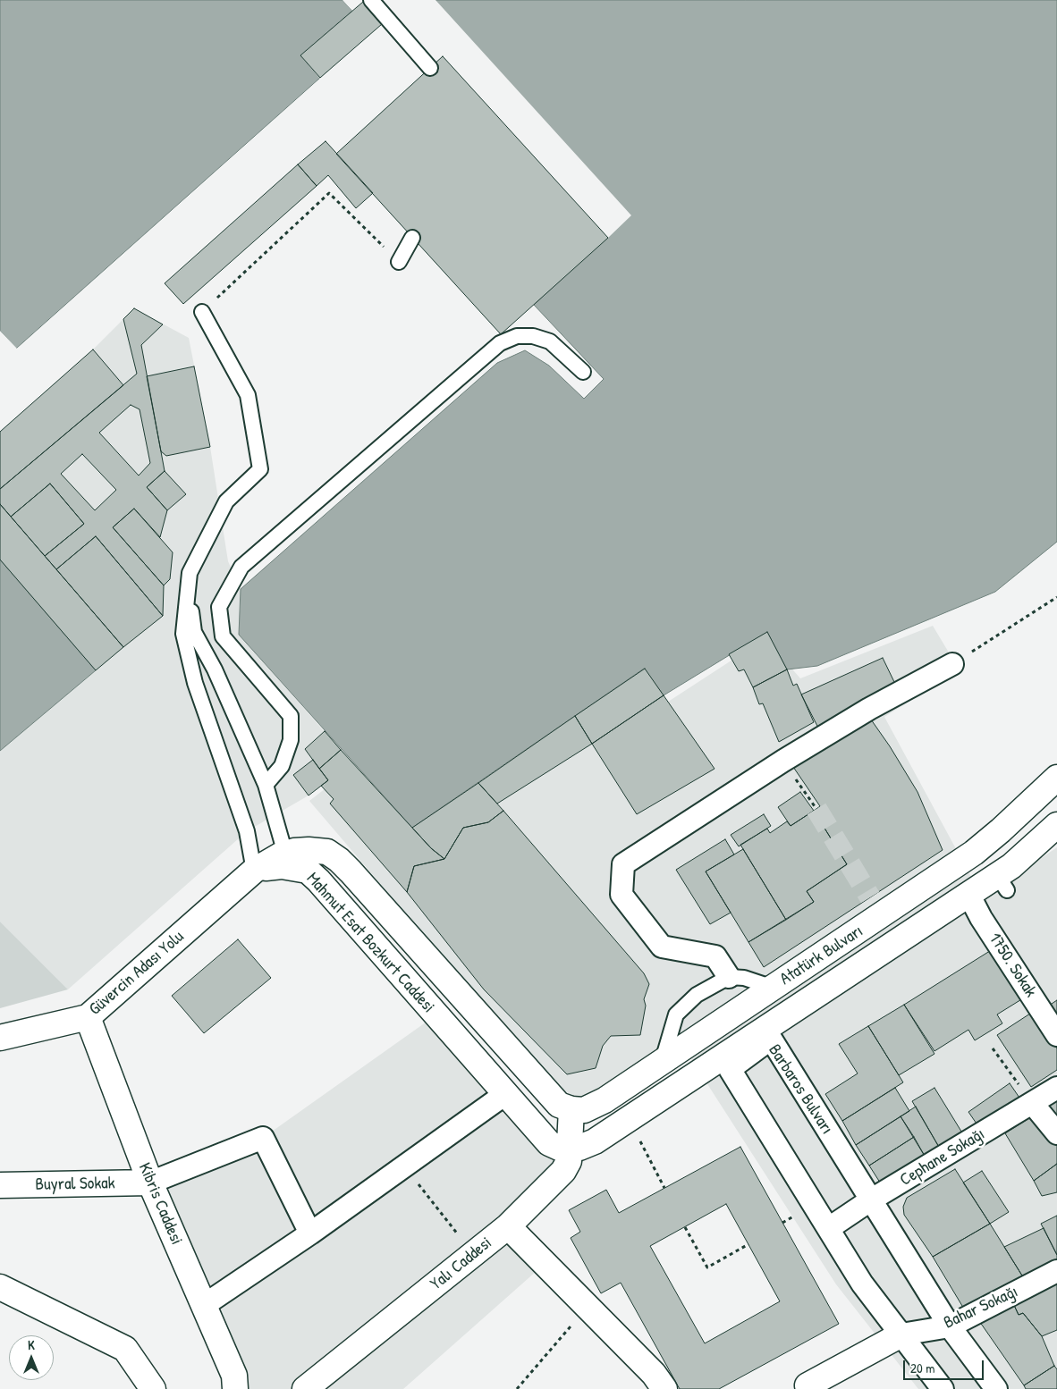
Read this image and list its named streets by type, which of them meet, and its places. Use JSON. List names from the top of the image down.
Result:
{
  "streets": {
    "main road": [
      "Mahmut Esat Bozkurt Caddesi",
      "Atatürk Bulvarı",
      "Güvercin Adası Yolu",
      "Buyral Sokak",
      "Kibris Caddesi",
      "Yalı Caddesi"
    ],
    "street": [
      "1750. Sokak",
      "Barbaros Bulvarı",
      "Cephane Sokağı",
      "Bahar Sokağı"
    ]
  },
  "crossings": [
    ["Mahmut Esat Bozkurt Caddesi", "Atatürk Bulvarı"],
    ["Mahmut Esat Bozkurt Caddesi", "Güvercin Adası Yolu"],
    ["Mahmut Esat Bozkurt Caddesi", "Yalı Caddesi"],
    ["Atatürk Bulvarı", "1750. Sokak"],
    ["Atatürk Bulvarı", "Yalı Caddesi"],
    ["Güvercin Adası Yolu", "Kibris Caddesi"],
    ["Barbaros Bulvarı", "Cephane Sokağı"],
    ["Barbaros Bulvarı", "Bahar Sokağı"],
    ["Buyral Sokak", "Kibris Caddesi"]
  ],
  "scale_bar": "20 m",
  "north": "top"
}
